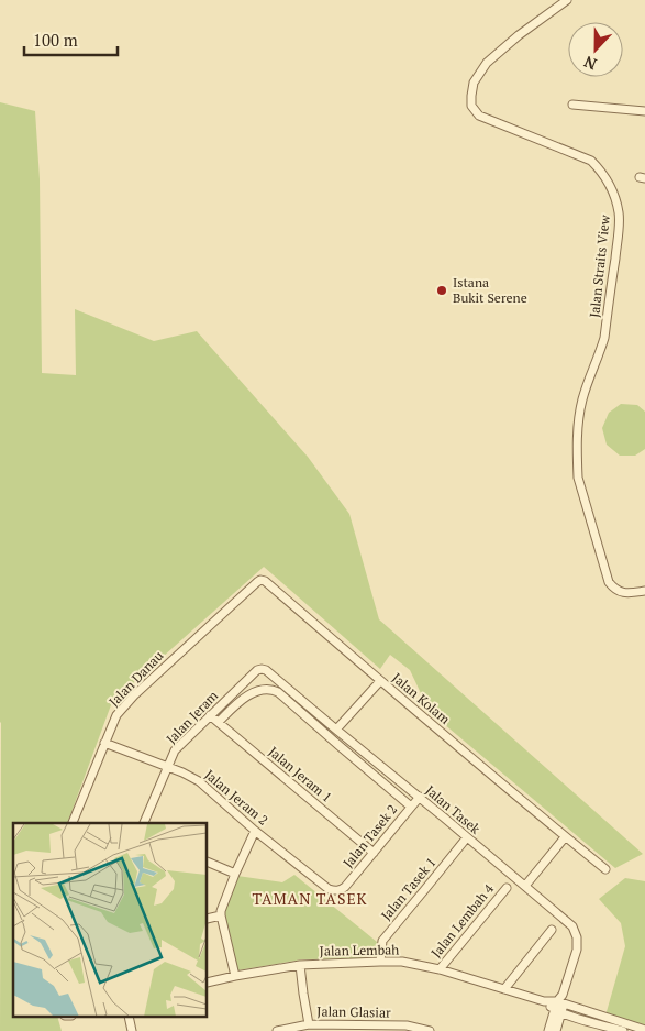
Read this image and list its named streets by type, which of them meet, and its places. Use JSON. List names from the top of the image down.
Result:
{
  "streets": {
    "street": [
      "Jalan Straits View",
      "Jalan Danau",
      "Jalan Kolam",
      "Jalan Jeram",
      "Jalan Jeram 1",
      "Jalan Jeram 2",
      "Jalan Tasek",
      "Jalan Tasek 2",
      "Jalan Tasek 1",
      "Jalan Lembah 4",
      "Jalan Lembah",
      "Jalan Glasiar"
    ]
  },
  "crossings": [
    ["Jalan Danau", "Jalan Kolam"],
    ["Jalan Danau", "Jalan Jeram 2"],
    ["Jalan Jeram", "Jalan Jeram 1"],
    ["Jalan Jeram", "Jalan Jeram 2"],
    ["Jalan Jeram", "Jalan Tasek"],
    ["Jalan Jeram 1", "Jalan Tasek"],
    ["Jalan Jeram 1", "Jalan Tasek 2"],
    ["Jalan Jeram 2", "Jalan Tasek 2"],
    ["Jalan Tasek", "Jalan Tasek 2"],
    ["Jalan Tasek", "Jalan Tasek 1"],
    ["Jalan Tasek", "Jalan Lembah"],
    ["Jalan Tasek 1", "Jalan Lembah"],
    ["Jalan Lembah 4", "Jalan Lembah"]
  ],
  "districts": ["TAMAN TASEK"],
  "places": ["Istana Bukit Serene"],
  "scale_bar": "100 m",
  "north": "bottom"
}
